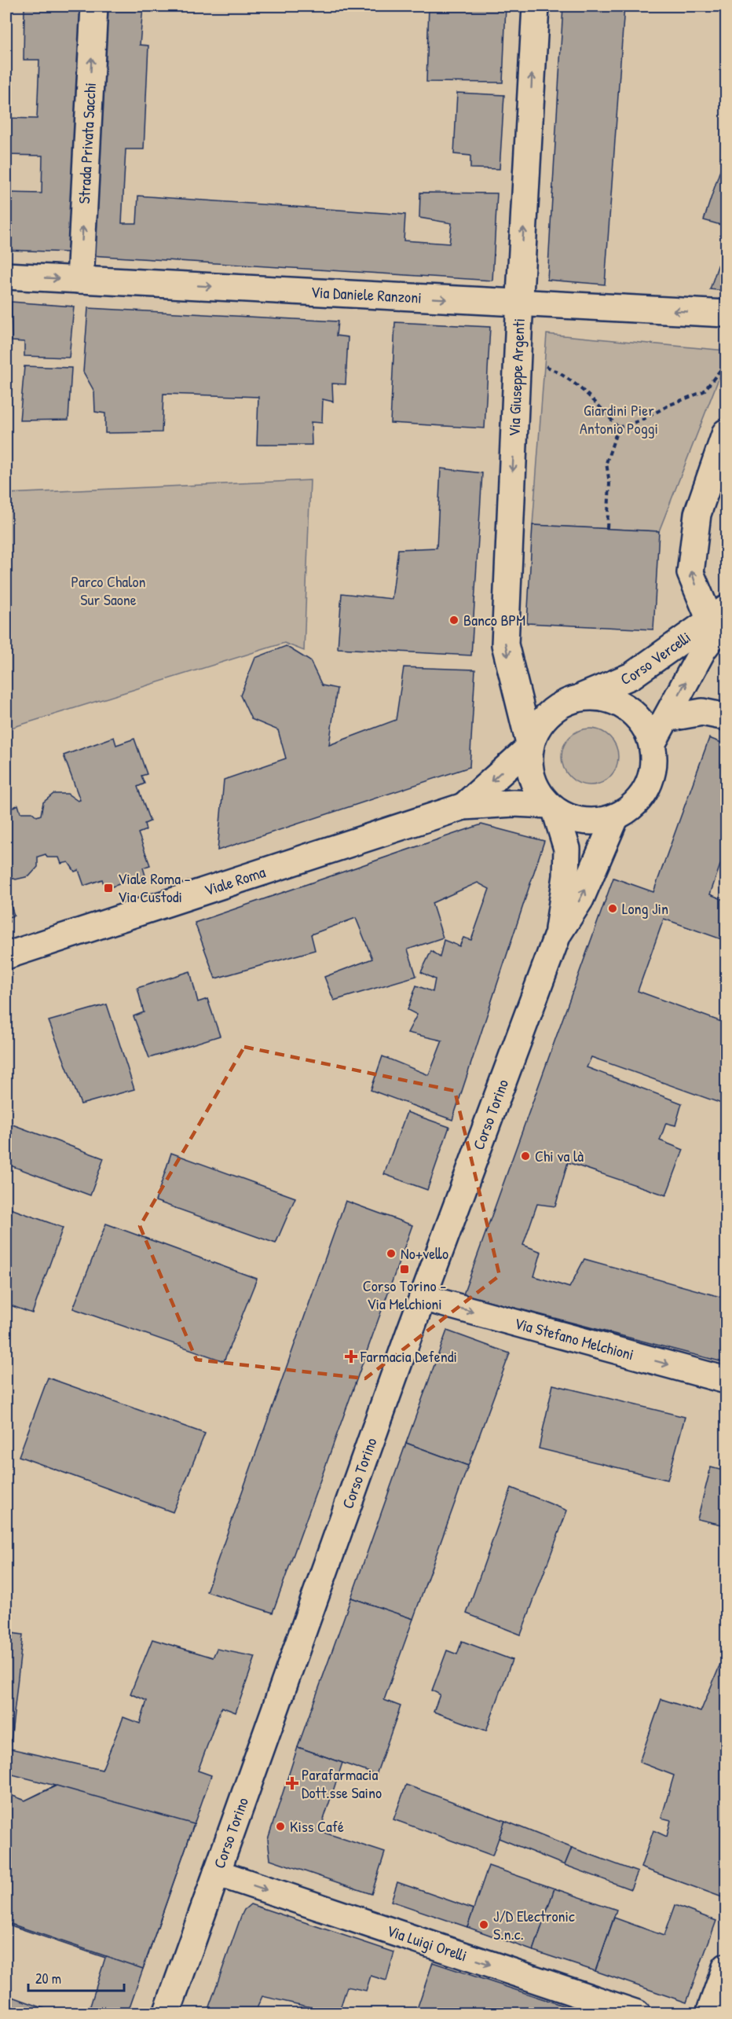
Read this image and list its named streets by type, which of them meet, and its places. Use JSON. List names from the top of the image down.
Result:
{
  "streets": {
    "street": [
      "Strada Privata Sacchi",
      "Via Daniele Ranzoni",
      "Via Giuseppe Argenti",
      "Corso Vercelli",
      "Viale Roma",
      "Corso Torino",
      "Via Stefano Melchioni",
      "Via Luigi Orelli"
    ]
  },
  "crossings": [
    ["Strada Privata Sacchi", "Via Daniele Ranzoni"],
    ["Via Daniele Ranzoni", "Via Giuseppe Argenti"],
    ["Via Giuseppe Argenti", "Corso Vercelli"],
    ["Via Giuseppe Argenti", "Viale Roma"],
    ["Via Giuseppe Argenti", "Corso Torino"],
    ["Corso Vercelli", "Viale Roma"],
    ["Corso Vercelli", "Corso Torino"],
    ["Viale Roma", "Corso Torino"],
    ["Corso Torino", "Via Stefano Melchioni"],
    ["Corso Torino", "Via Luigi Orelli"]
  ],
  "one_way": [
    "Strada Privata Sacchi",
    "Corso Vercelli",
    "Via Stefano Melchioni",
    "Via Luigi Orelli"
  ],
  "parks": ["Giardini Pier Antonio Poggi", "Parco Chalon Sur Saone"],
  "places": {
    "other": [
      "Banco BPM",
      "Long Jin",
      "Chi va là",
      "No+vello",
      "Kiss Café",
      "J/D Electronic S.n.c."
    ],
    "transit": ["Viale Roma - Via Custodi", "Corso Torino - Via Melchioni"],
    "health": ["Farmacia Defendi", "Parafarmacia Dott.sse Saino"]
  },
  "scale_bar": "20 m"
}
